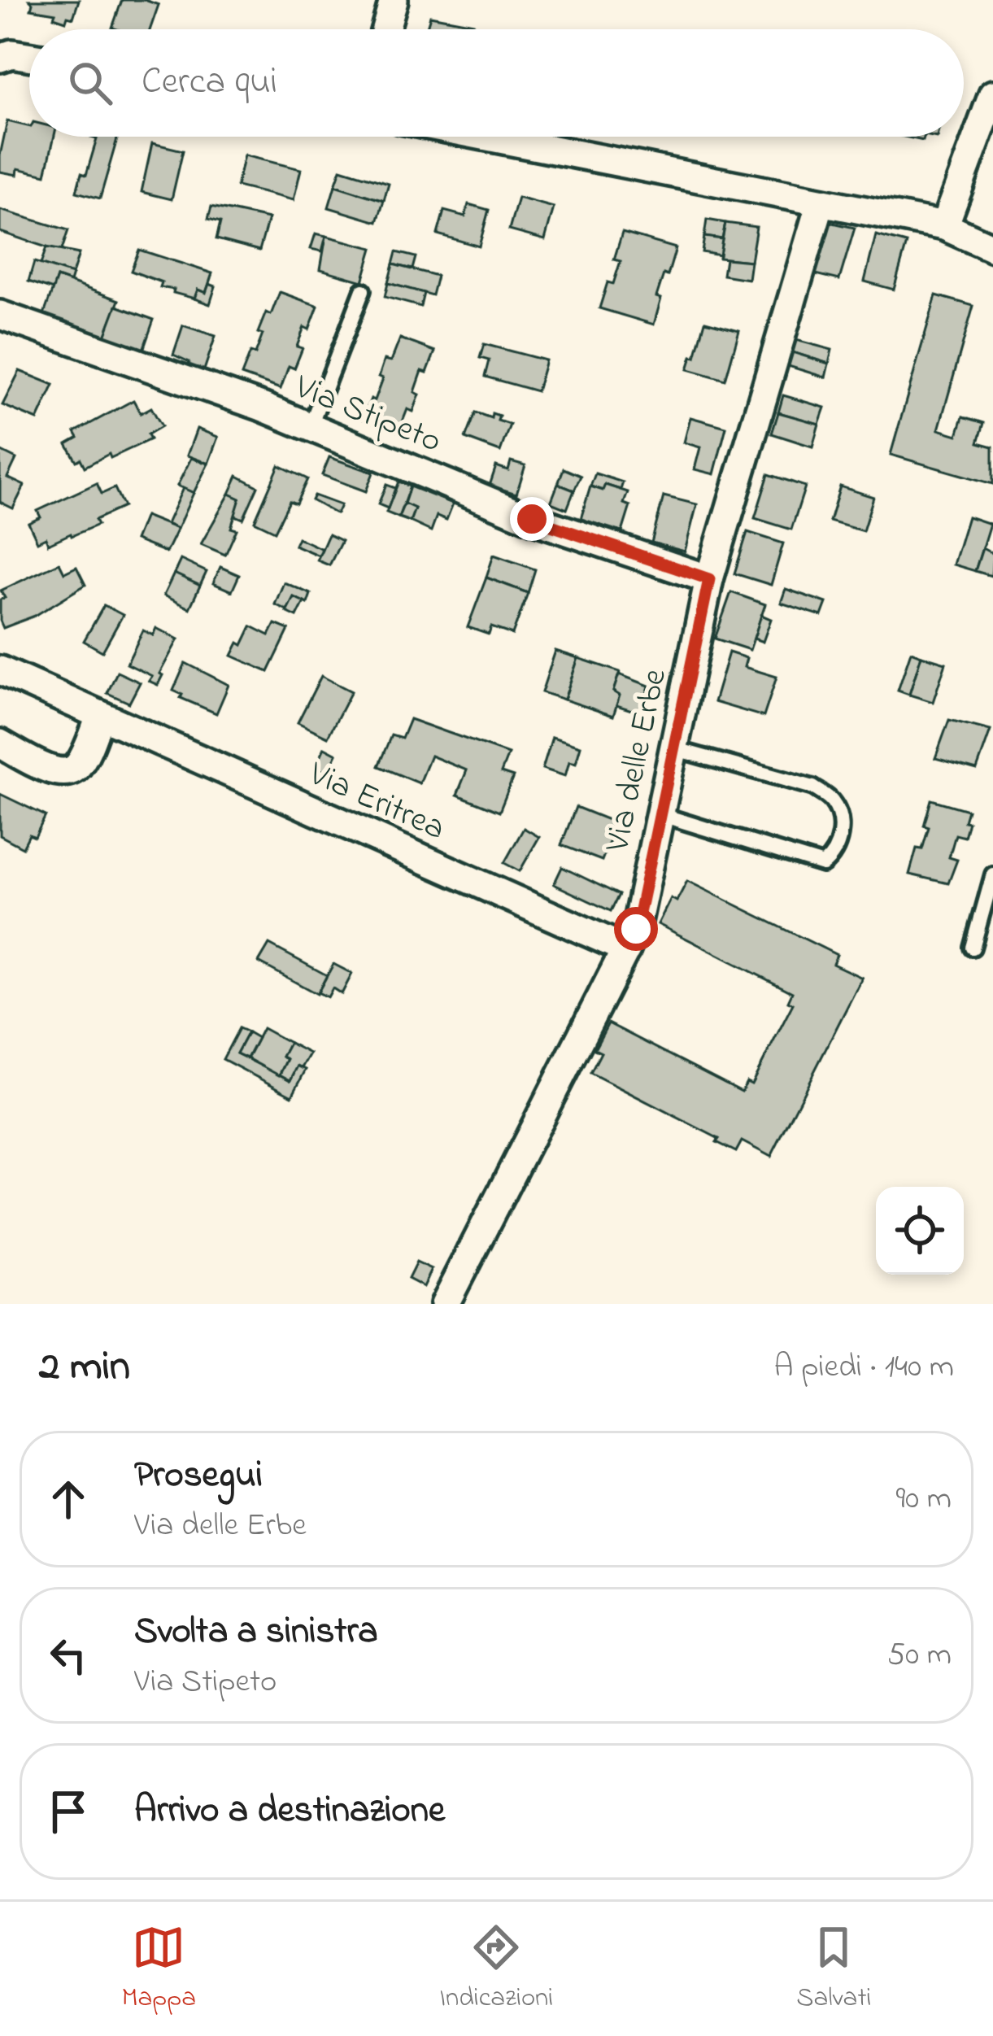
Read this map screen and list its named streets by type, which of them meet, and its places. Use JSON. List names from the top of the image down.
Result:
{
  "streets": {
    "street": ["Via Stipeto", "Via delle Erbe", "Via Eritrea"]
  },
  "crossings": [
    ["Via Stipeto", "Via delle Erbe"],
    ["Via delle Erbe", "Via Eritrea"]
  ],
  "page": {
    "search": "Cerca qui",
    "heading": ["2 min", "A piedi · 140 m"],
    "list": [
      ["Prosegui", "Via delle Erbe", "90 m"],
      ["Svolta a sinistra", "Via Stipeto", "50 m"],
      "Arrivo a destinazione"
    ],
    "nav": ["Mappa", "Indicazioni", "Salvati"]
  }
}
